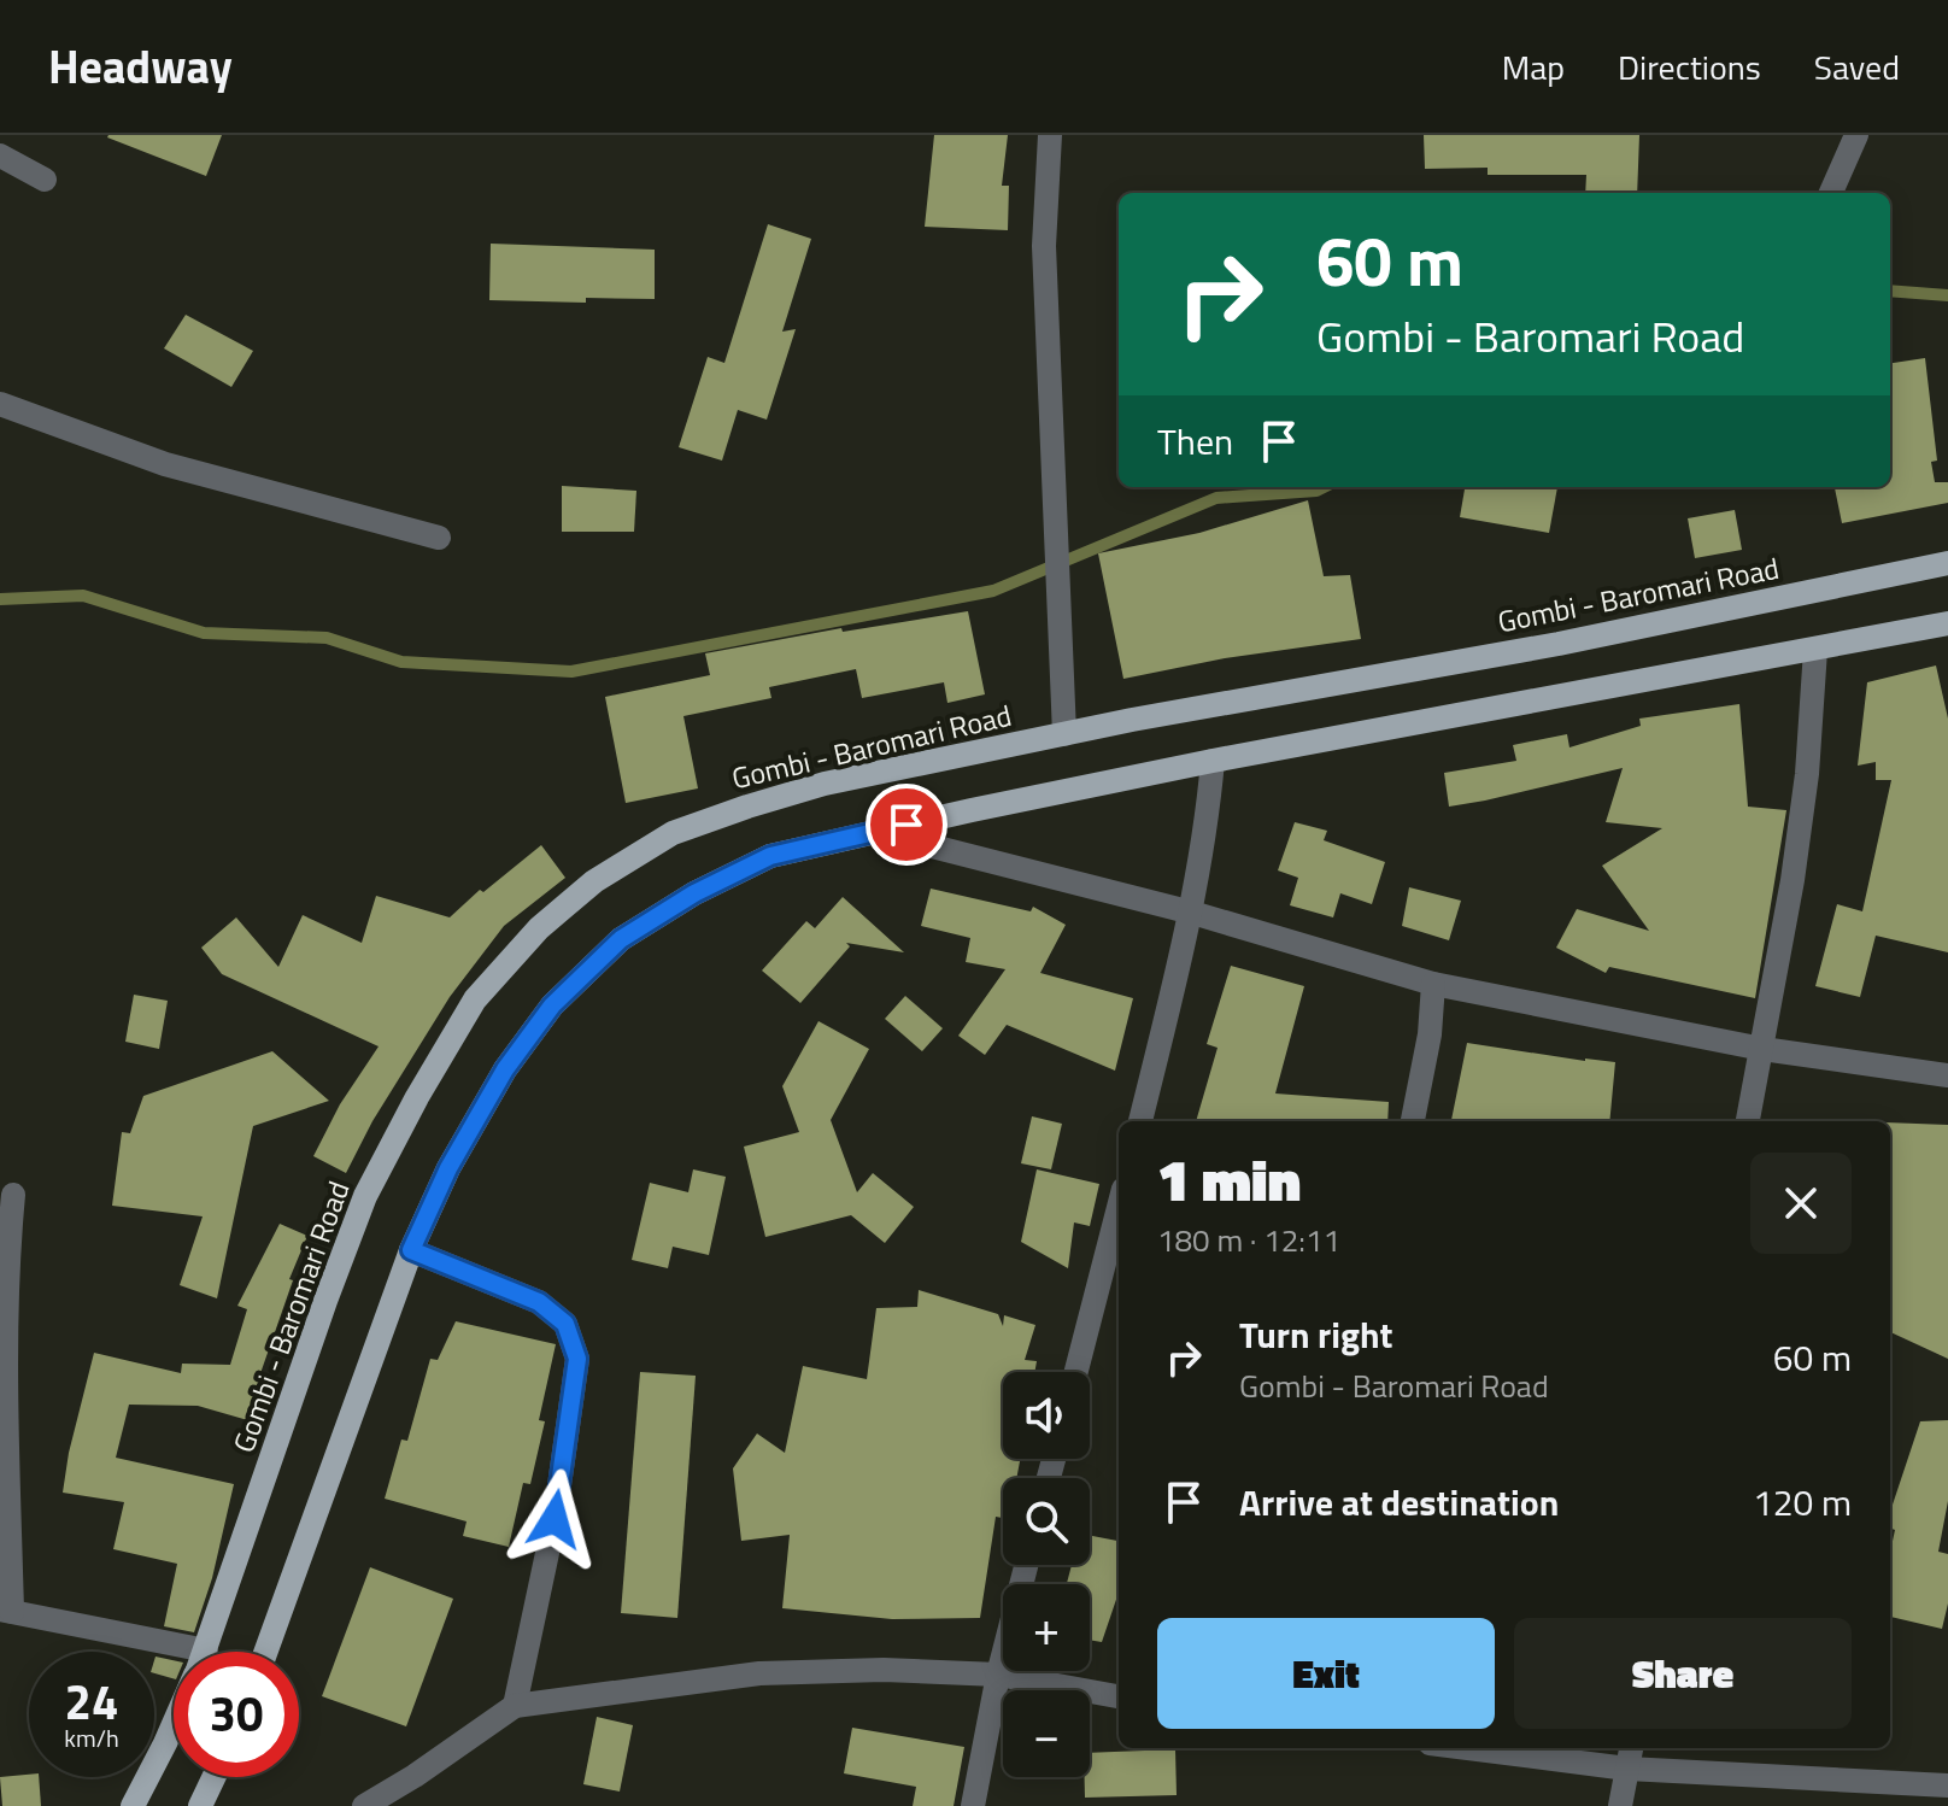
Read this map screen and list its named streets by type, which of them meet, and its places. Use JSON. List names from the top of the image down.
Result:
{
  "streets": {
    "main road": ["Gombi - Baromari Road"]
  },
  "page": {
    "header": "Headway",
    "nav": ["Map", "Directions", "Saved"],
    "turn": ["60 m", "Gombi - Baromari Road"],
    "then": "Then",
    "heading": ["1 min", "180 m · 12:11"],
    "list": [
      {
        "name": "Turn right",
        "note": "Gombi - Baromari Road",
        "value": "60 m"
      },
      {
        "name": "Arrive at destination",
        "value": "120 m"
      }
    ],
    "map_buttons": ["+", "−"],
    "buttons": ["Exit", "Share"],
    "speed": "24 km/h",
    "limit": "30"
  }
}
